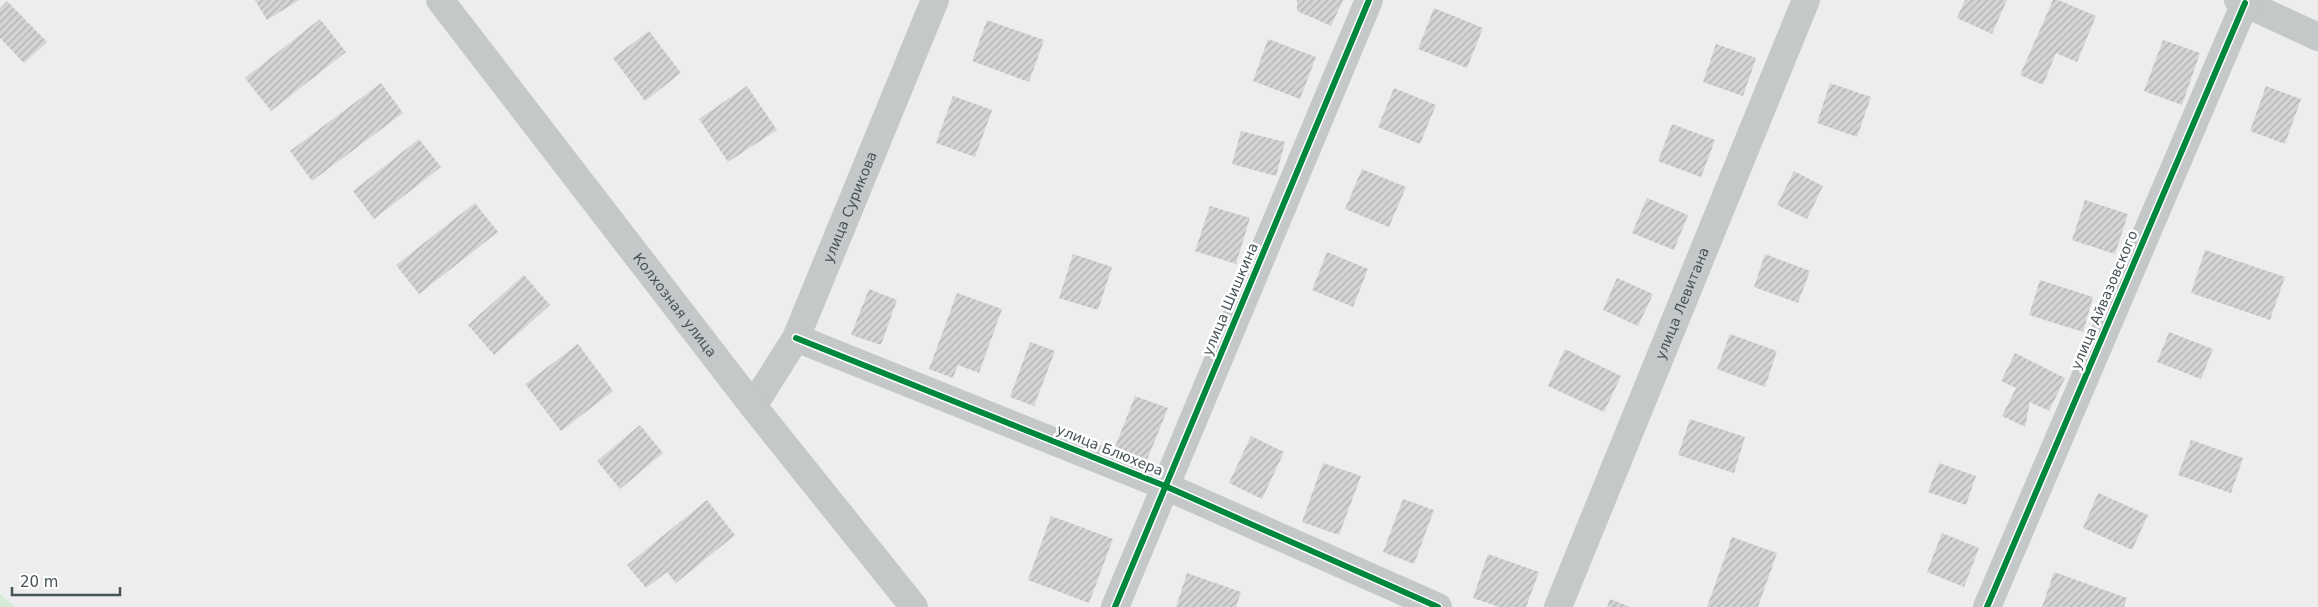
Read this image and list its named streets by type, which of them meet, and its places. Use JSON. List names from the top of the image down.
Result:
{
  "streets": {
    "main road": ["Колхозная улица"],
    "street": [
      "улица Сурикова",
      "улица Шишкина",
      "улица Айвазовского",
      "улица Левитана",
      "улица Блюхера"
    ]
  },
  "crossings": [
    ["улица Сурикова", "Колхозная улица"],
    ["улица Сурикова", "улица Блюхера"],
    ["улица Шишкина", "улица Блюхера"]
  ],
  "scale_bar": "20 m"
}
